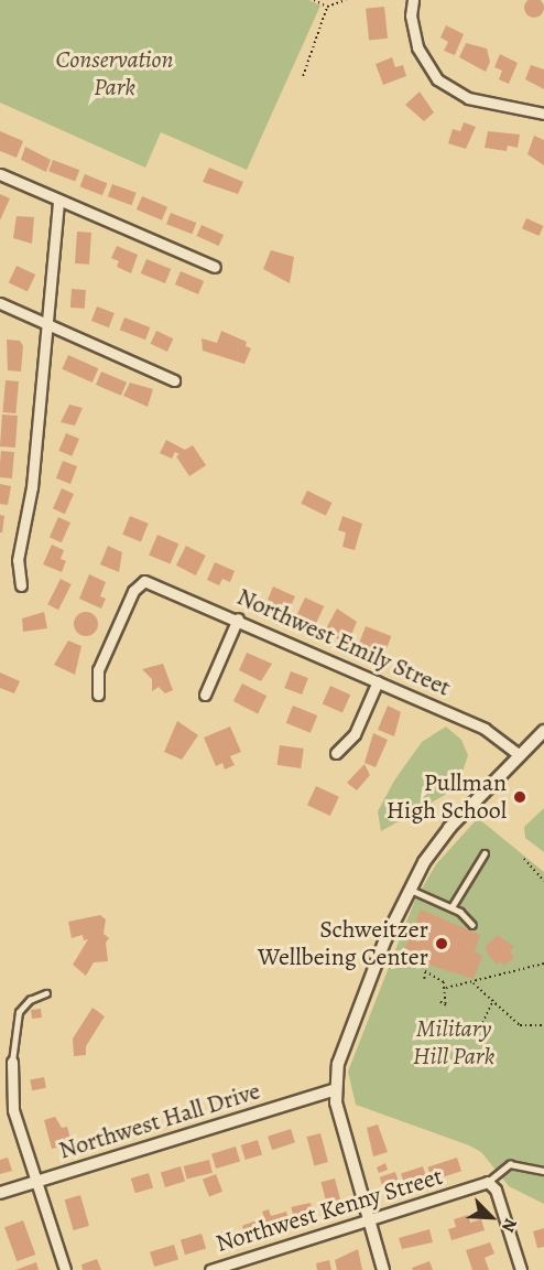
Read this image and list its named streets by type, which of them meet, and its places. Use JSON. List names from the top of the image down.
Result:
{
  "streets": {
    "street": ["Northwest Emily Street", "Northwest Hall Drive", "Northwest Kenny Street"]
  },
  "parks": ["Conservation Park", "Military Hill Park"],
  "places": ["Pullman High School", "Schweitzer Wellbeing Center"],
  "north": "bottom right"
}
